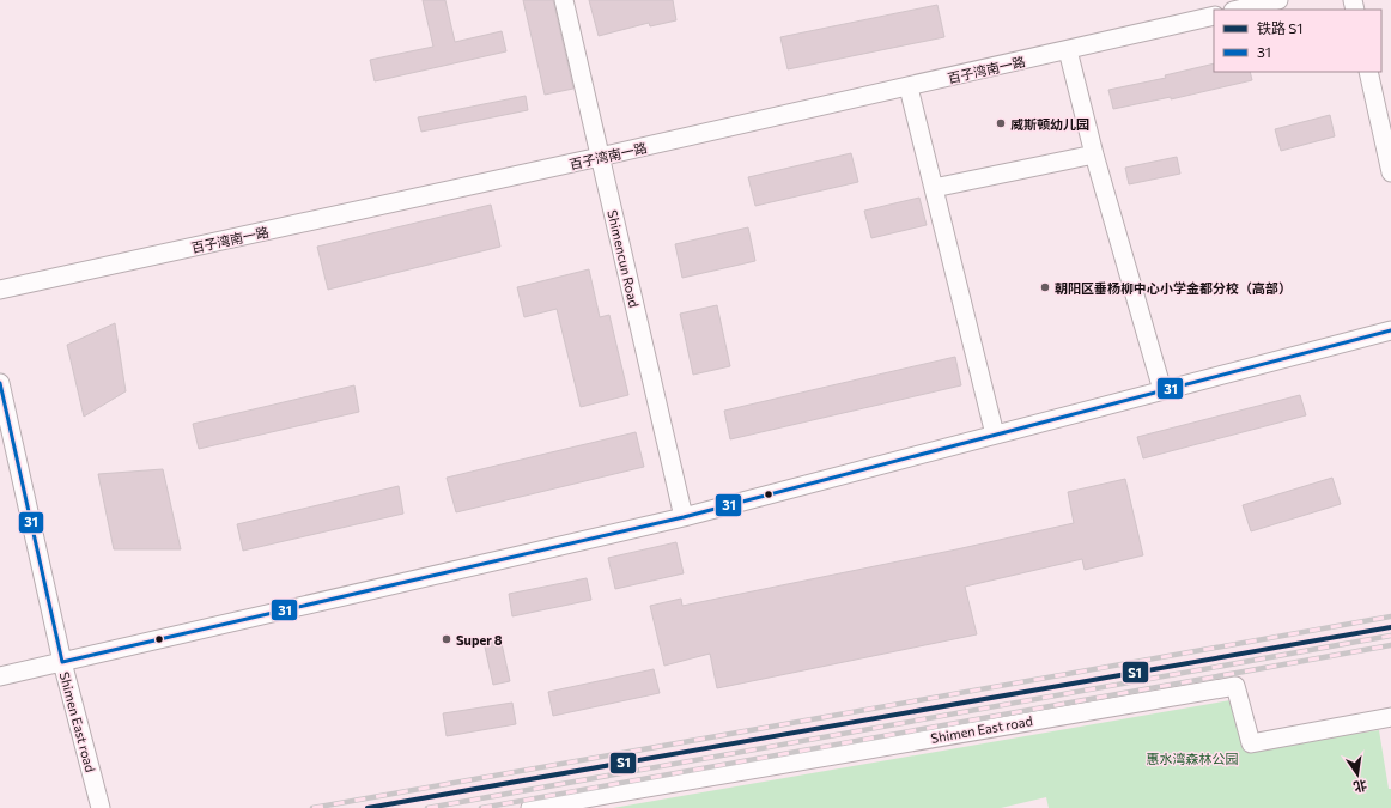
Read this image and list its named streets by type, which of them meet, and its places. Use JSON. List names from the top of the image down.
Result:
{
  "streets": {
    "street": ["百子湾南一路", "Shimencun Road", "Shimen East road"]
  },
  "crossings": [
    ["百子湾南一路", "Shimencun Road"]
  ],
  "parks": ["惠水湾森林公园"],
  "places": ["威斯顿幼儿园", "朝阳区垂杨柳中心小学金都分校（高部）", "Super 8"],
  "lines": ["transit line 31", "rail line S1"],
  "legend": ["铁路 S1", "31"],
  "north": "bottom"
}
